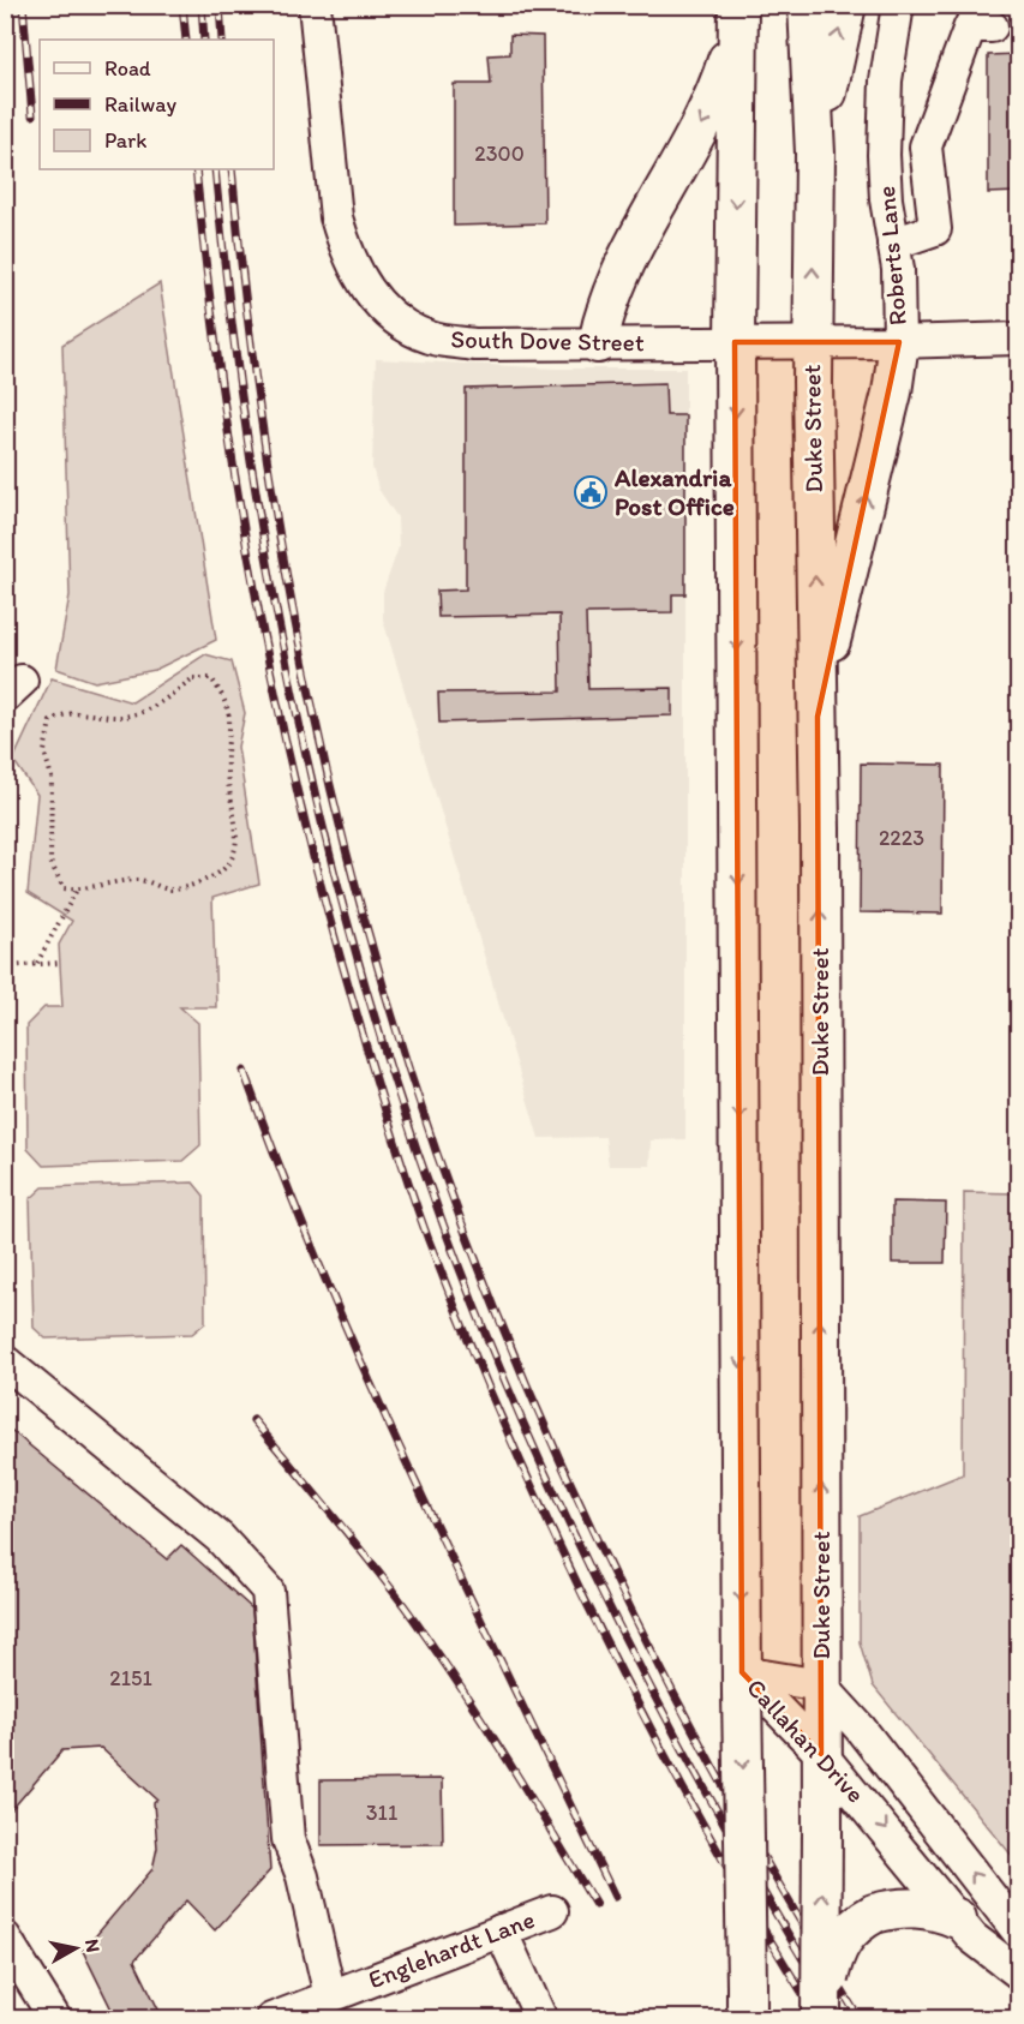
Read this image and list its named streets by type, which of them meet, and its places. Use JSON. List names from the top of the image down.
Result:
{
  "streets": {
    "main road": ["Duke Street"],
    "street": [
      "Roberts Lane",
      "South Dove Street",
      "Callahan Drive",
      "Englehardt Lane"
    ]
  },
  "crossings": [
    ["Roberts Lane", "South Dove Street"],
    ["Roberts Lane", "Duke Street"],
    ["Duke Street", "Callahan Drive"]
  ],
  "places": {
    "public building": ["Alexandria Post Office"]
  },
  "house_numbers": [
    "2300",
    "2223",
    "2151",
    "311"
  ],
  "legend": ["Road", "Railway", "Park"],
  "north": "right"
}
